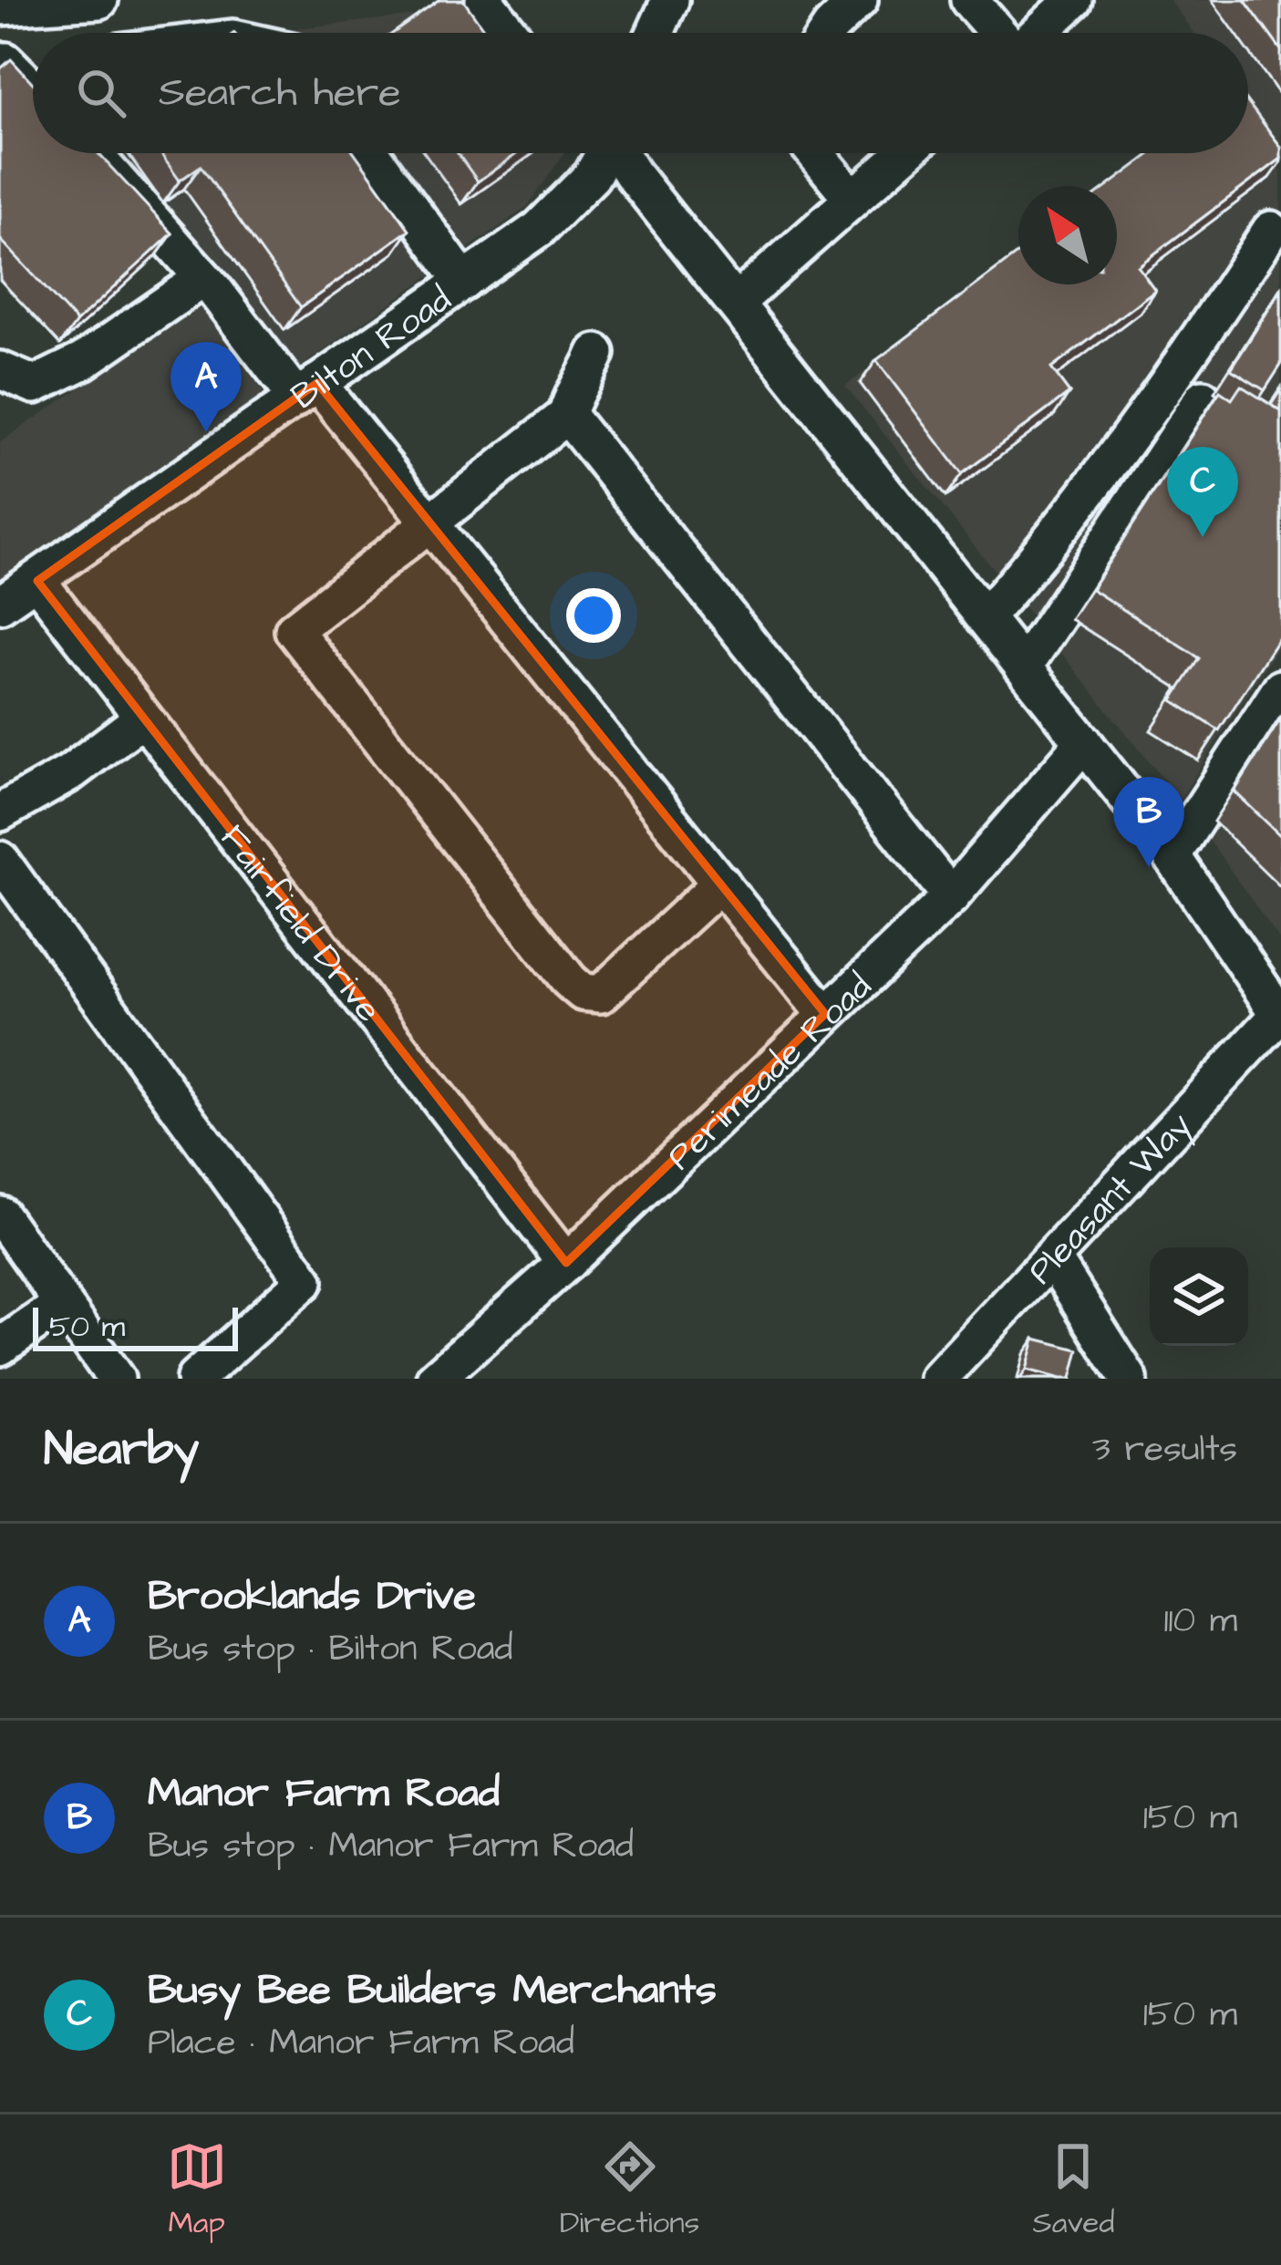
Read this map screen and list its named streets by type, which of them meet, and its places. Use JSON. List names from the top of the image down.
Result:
{
  "streets": {
    "street": [
      "Bilton Road",
      "Fairfield Drive",
      "Perimeade Road",
      "Pleasant Way"
    ]
  },
  "crossings": [
    ["Bilton Road", "Fairfield Drive"],
    ["Fairfield Drive", "Perimeade Road"]
  ],
  "scale_bar": "50 m",
  "north": "top left",
  "page": {
    "search": "Search here",
    "pins": ["A", "C", "B"],
    "scale": "50 m",
    "heading": ["Nearby", "3 results"],
    "list": [
      {
        "mark": "A",
        "name": "Brooklands Drive",
        "note": "Bus stop · Bilton Road",
        "value": "110 m"
      },
      {
        "mark": "B",
        "name": "Manor Farm Road",
        "note": "Bus stop · Manor Farm Road",
        "value": "150 m"
      },
      {
        "mark": "C",
        "name": "Busy Bee Builders Merchants",
        "note": "Place · Manor Farm Road",
        "value": "150 m"
      }
    ],
    "nav": ["Map", "Directions", "Saved"]
  }
}
